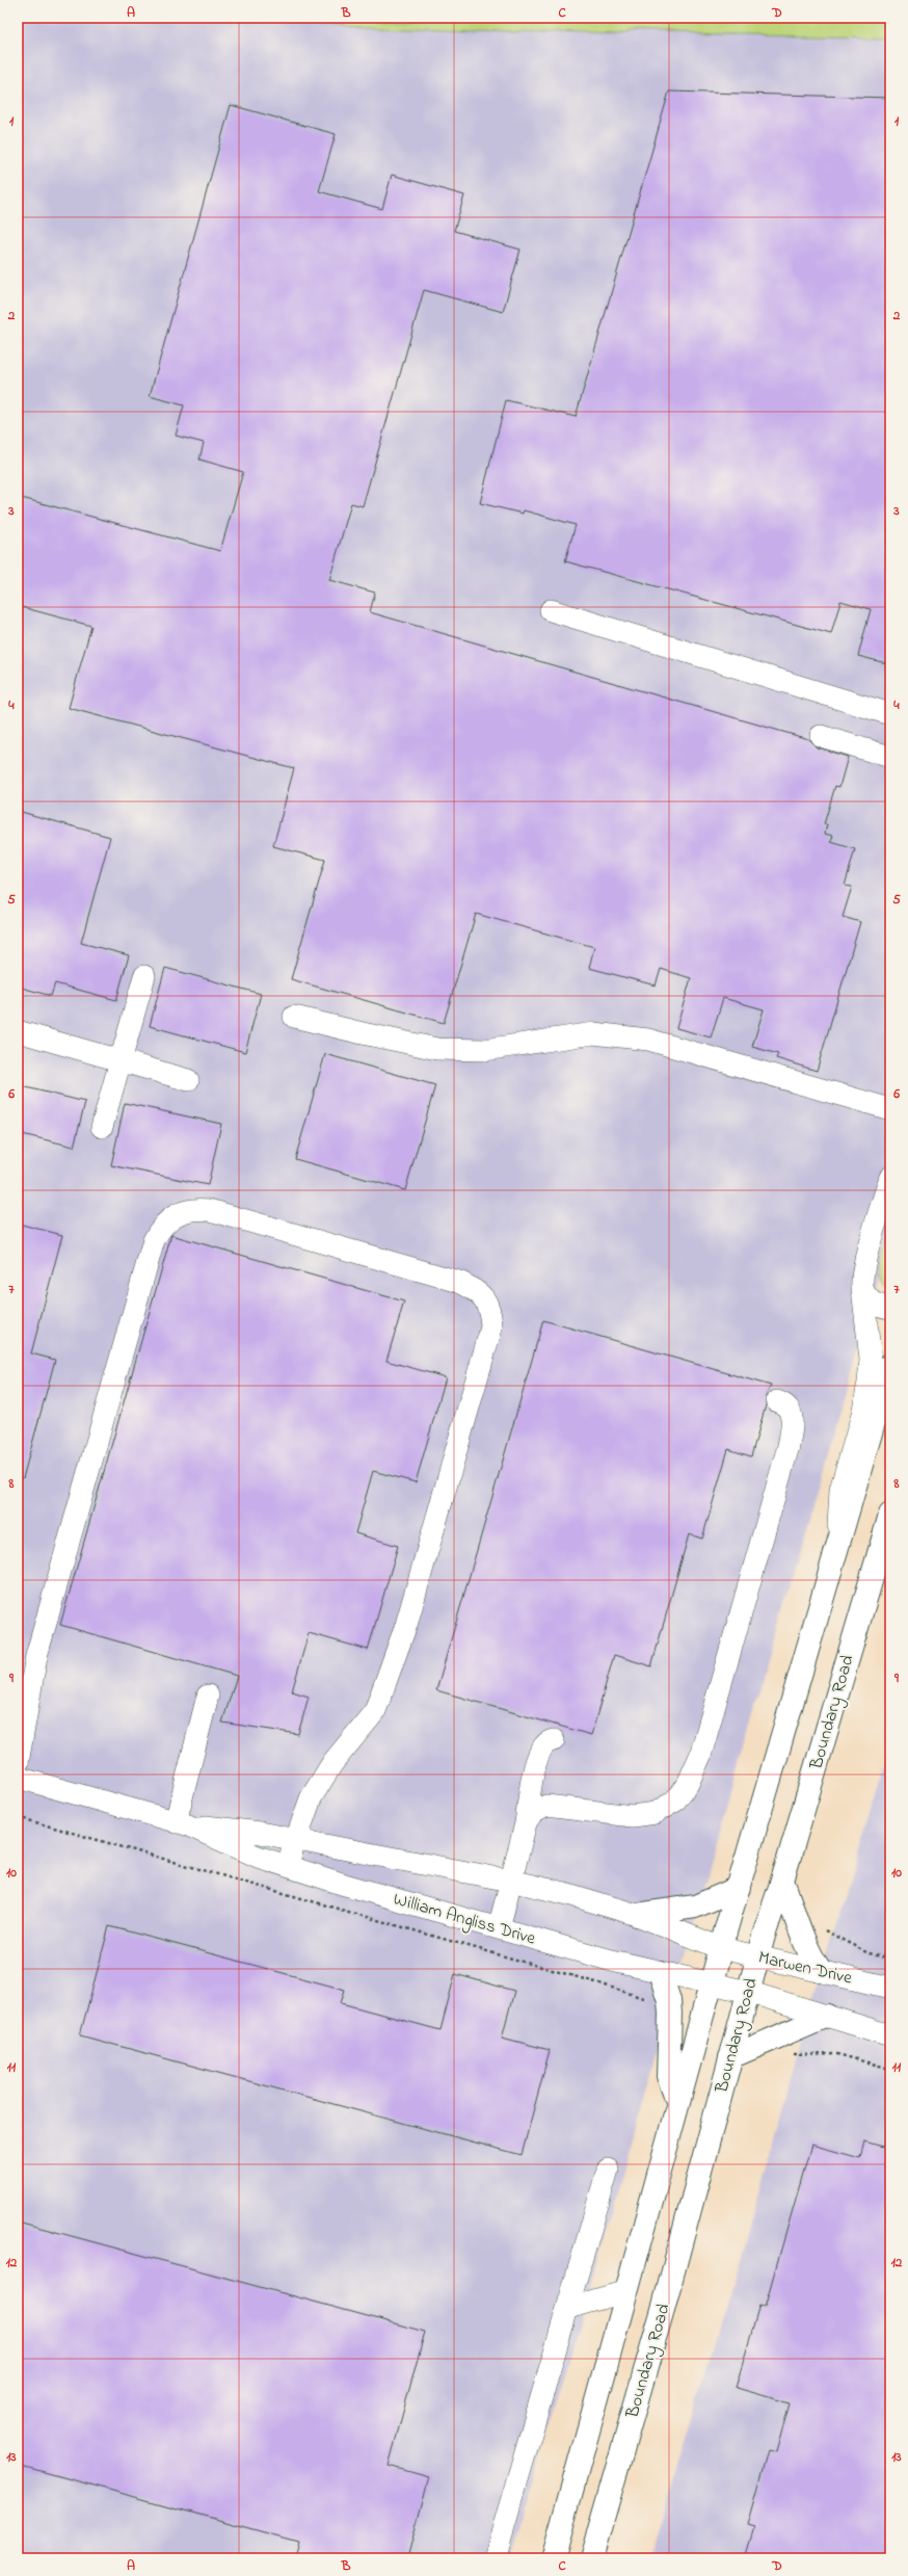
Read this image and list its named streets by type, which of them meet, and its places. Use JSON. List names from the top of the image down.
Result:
{
  "streets": {
    "main road": ["Boundary Road"],
    "street": ["William Angliss Drive", "Marwen Drive"]
  },
  "crossings": [
    ["Boundary Road", "William Angliss Drive"],
    ["Boundary Road", "Marwen Drive"],
    ["William Angliss Drive", "Marwen Drive"]
  ],
  "grid": {
    "columns": [
      "A",
      "B",
      "C",
      "D"
    ],
    "rows": [
      "1",
      "2",
      "3",
      "4",
      "5",
      "6",
      "7",
      "8",
      "9",
      "10",
      "11",
      "12",
      "13"
    ]
  }
}
